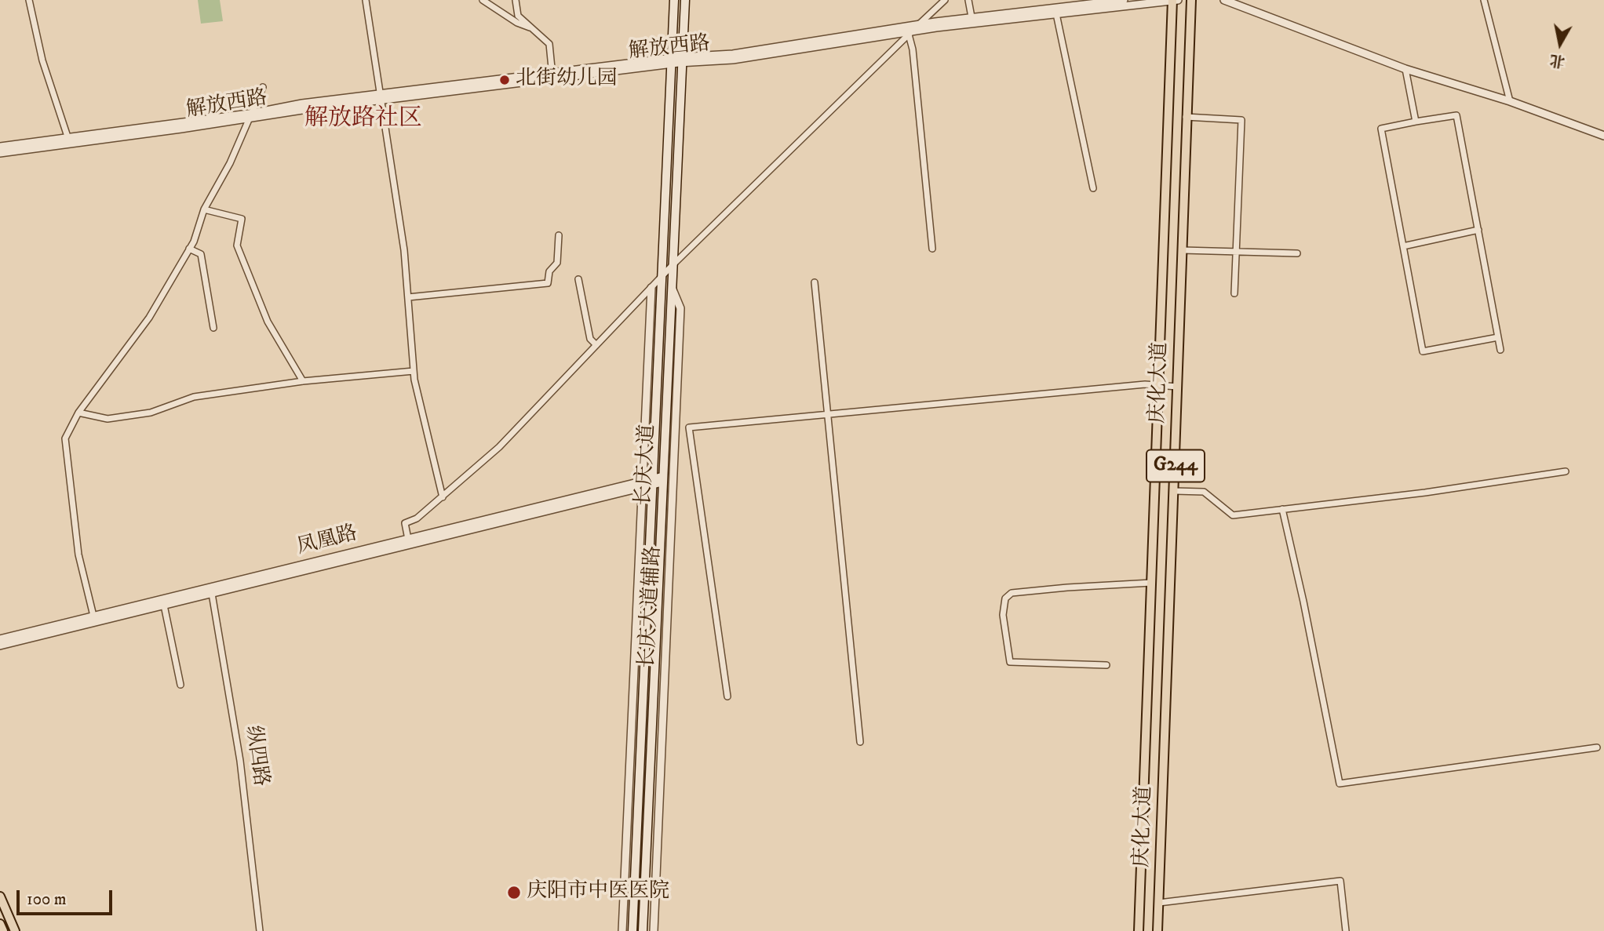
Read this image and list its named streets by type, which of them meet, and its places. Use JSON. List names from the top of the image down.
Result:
{
  "streets": {
    "main road": ["庆化大道", "长庆大道", "G244"],
    "street": [
      "解放西路",
      "凤凰路",
      "长庆大道辅路",
      "纵四路"
    ]
  },
  "crossings": [
    ["解放西路", "庆化大道"],
    ["解放西路", "长庆大道"],
    ["长庆大道", "凤凰路"],
    ["长庆大道", "长庆大道辅路"],
    ["凤凰路", "长庆大道辅路"],
    ["凤凰路", "纵四路"]
  ],
  "districts": ["解放路社区"],
  "places": ["北街幼儿园", "庆阳市中医医院"],
  "scale_bar": "100 m",
  "north": "bottom"
}
